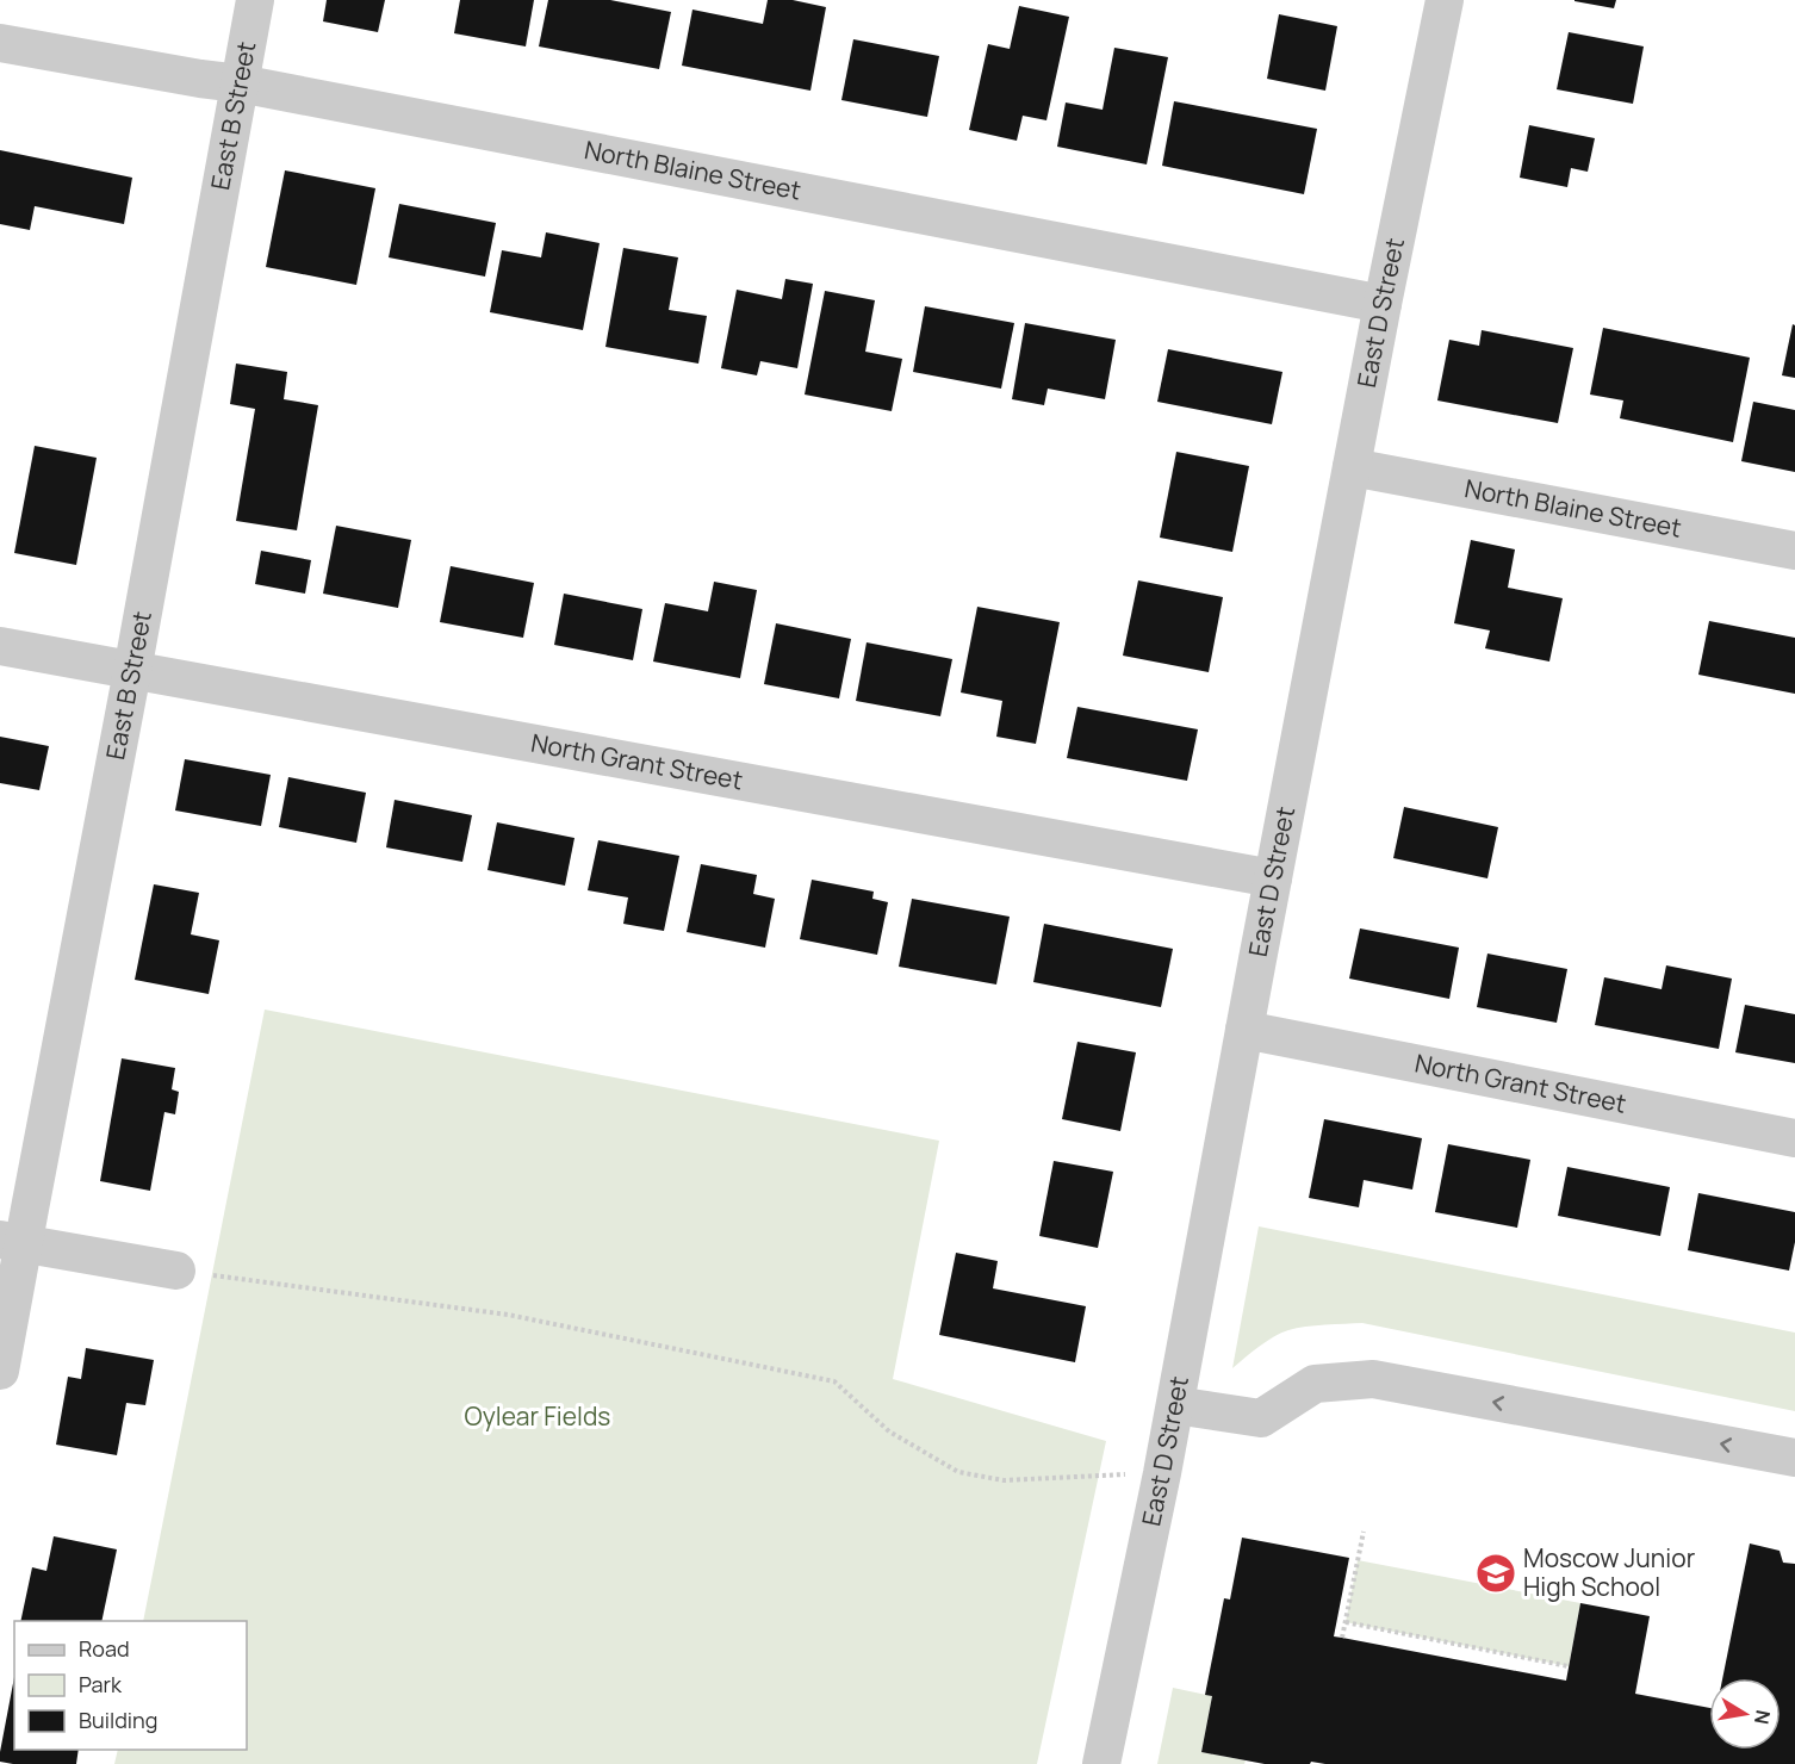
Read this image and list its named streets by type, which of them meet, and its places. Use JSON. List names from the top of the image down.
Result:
{
  "streets": {
    "street": [
      "East B Street",
      "North Blaine Street",
      "East D Street",
      "North Grant Street"
    ]
  },
  "crossings": [
    ["East B Street", "North Blaine Street"],
    ["East B Street", "North Grant Street"],
    ["North Blaine Street", "East D Street"],
    ["East D Street", "North Grant Street"]
  ],
  "parks": ["Oylear Fields"],
  "places": {
    "school or university": ["Moscow Junior High School"]
  },
  "legend": ["Road", "Park", "Building"],
  "north": "right"
}
